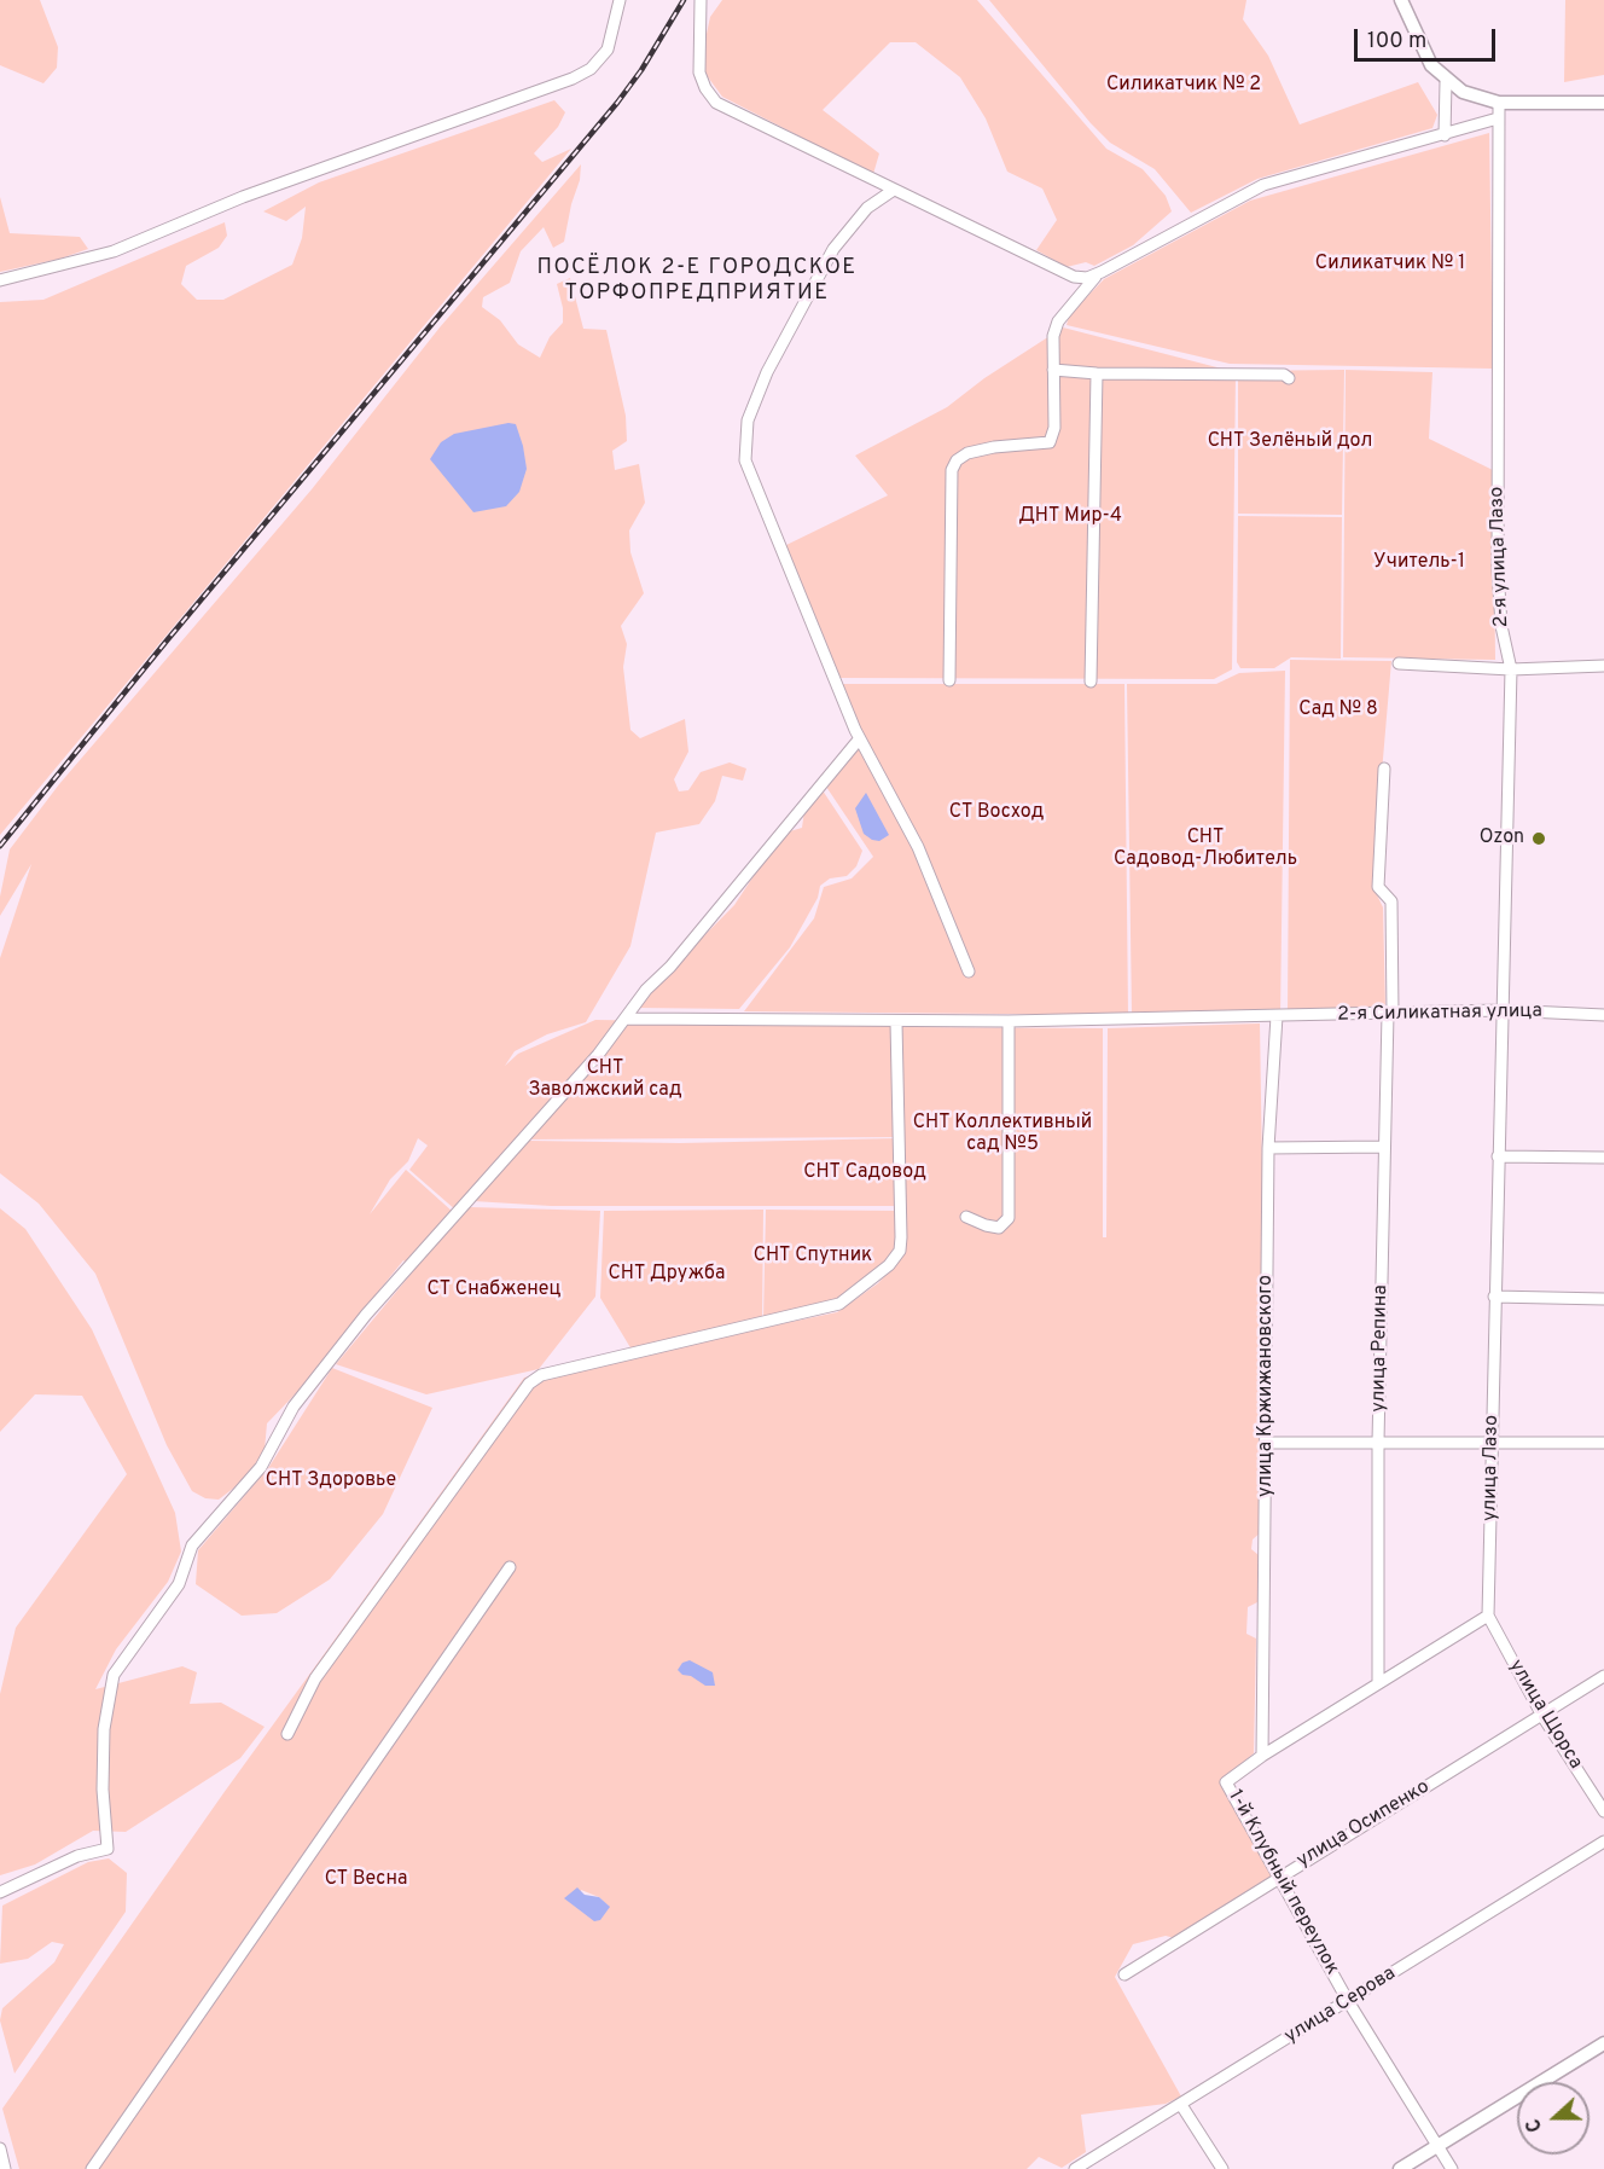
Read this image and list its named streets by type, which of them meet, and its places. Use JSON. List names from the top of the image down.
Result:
{
  "streets": {
    "street": [
      "2-я улица Лазо",
      "2-я Силикатная улица",
      "улица Репина",
      "улица Кржижановского",
      "улица Лазо",
      "улица Щорса",
      "улица Осипенко",
      "1-й Клубный переулок",
      "улица Серова"
    ]
  },
  "crossings": [
    ["2-я улица Лазо", "2-я Силикатная улица"],
    ["2-я улица Лазо", "улица Лазо"],
    ["2-я Силикатная улица", "улица Репина"],
    ["2-я Силикатная улица", "улица Кржижановского"],
    ["2-я Силикатная улица", "улица Лазо"],
    ["улица Кржижановского", "1-й Клубный переулок"],
    ["улица Лазо", "улица Щорса"],
    ["улица Щорса", "улица Осипенко"],
    ["улица Осипенко", "1-й Клубный переулок"],
    ["1-й Клубный переулок", "улица Серова"]
  ],
  "districts": ["ПОСЁЛОК 2-Е ГОРОДСКОЕ ТОРФОПРЕДПРИЯТИЕ"],
  "parks": [
    "Силикатчик № 2",
    "Силикатчик № 1",
    "СНТ Зелёный дол",
    "ДНТ Мир-4",
    "Учитель-1",
    "Сад № 8",
    "СТ Восход",
    "СНТ Садовод-Любитель",
    "СНТ Заволжский сад",
    "СНТ Коллективный сад №5",
    "СНТ Садовод",
    "СНТ Спутник",
    "СНТ Дружба",
    "СТ Снабженец",
    "СНТ Здоровье",
    "СТ Весна"
  ],
  "places": ["Ozon"],
  "scale_bar": "100 m",
  "north": "left"
}
